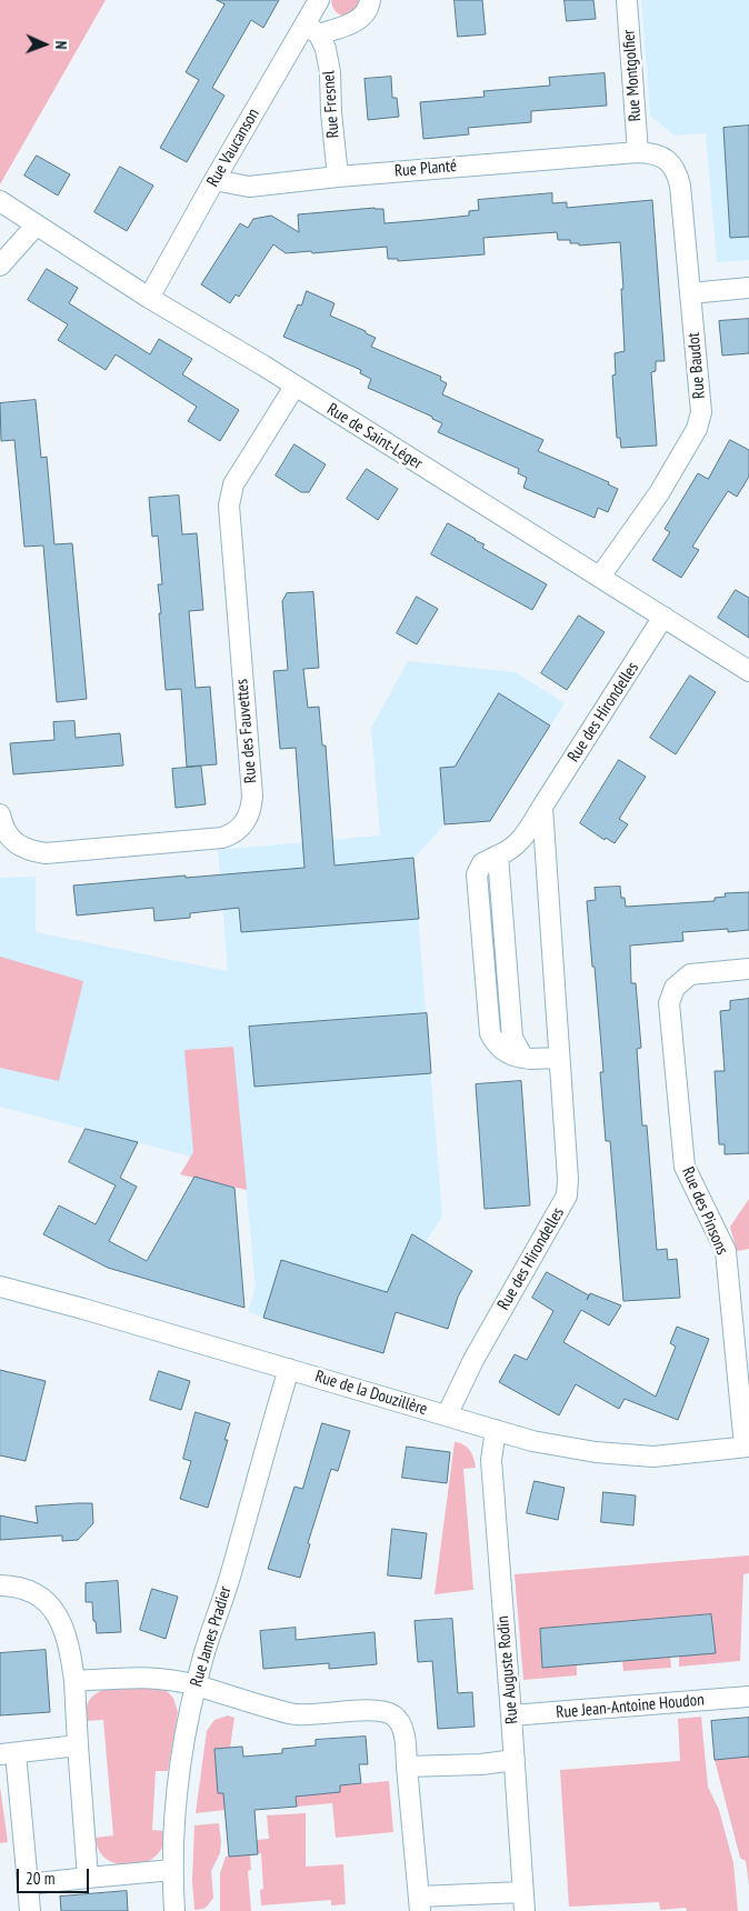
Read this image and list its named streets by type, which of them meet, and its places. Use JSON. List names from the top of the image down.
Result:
{
  "streets": {
    "street": [
      "Rue Montgolfier",
      "Rue Fresnel",
      "Rue Vaucanson",
      "Rue Planté",
      "Rue Baudot",
      "Rue de Saint-Léger",
      "Rue des Hirondelles",
      "Rue des Fauvettes",
      "Rue des Pinsons",
      "Rue de la Douzillère",
      "Rue James Pradier",
      "Rue Auguste Rodin",
      "Rue Jean-Antoine Houdon"
    ]
  },
  "crossings": [
    ["Rue Montgolfier", "Rue Planté"],
    ["Rue Montgolfier", "Rue Baudot"],
    ["Rue Fresnel", "Rue Vaucanson"],
    ["Rue Fresnel", "Rue Planté"],
    ["Rue Vaucanson", "Rue Planté"],
    ["Rue Vaucanson", "Rue de Saint-Léger"],
    ["Rue Planté", "Rue Baudot"],
    ["Rue Baudot", "Rue de Saint-Léger"],
    ["Rue de Saint-Léger", "Rue des Hirondelles"],
    ["Rue de Saint-Léger", "Rue des Fauvettes"],
    ["Rue des Hirondelles", "Rue de la Douzillère"],
    ["Rue des Pinsons", "Rue de la Douzillère"],
    ["Rue de la Douzillère", "Rue James Pradier"],
    ["Rue de la Douzillère", "Rue Auguste Rodin"],
    ["Rue Auguste Rodin", "Rue Jean-Antoine Houdon"]
  ],
  "scale_bar": "20 m",
  "north": "right"
}
